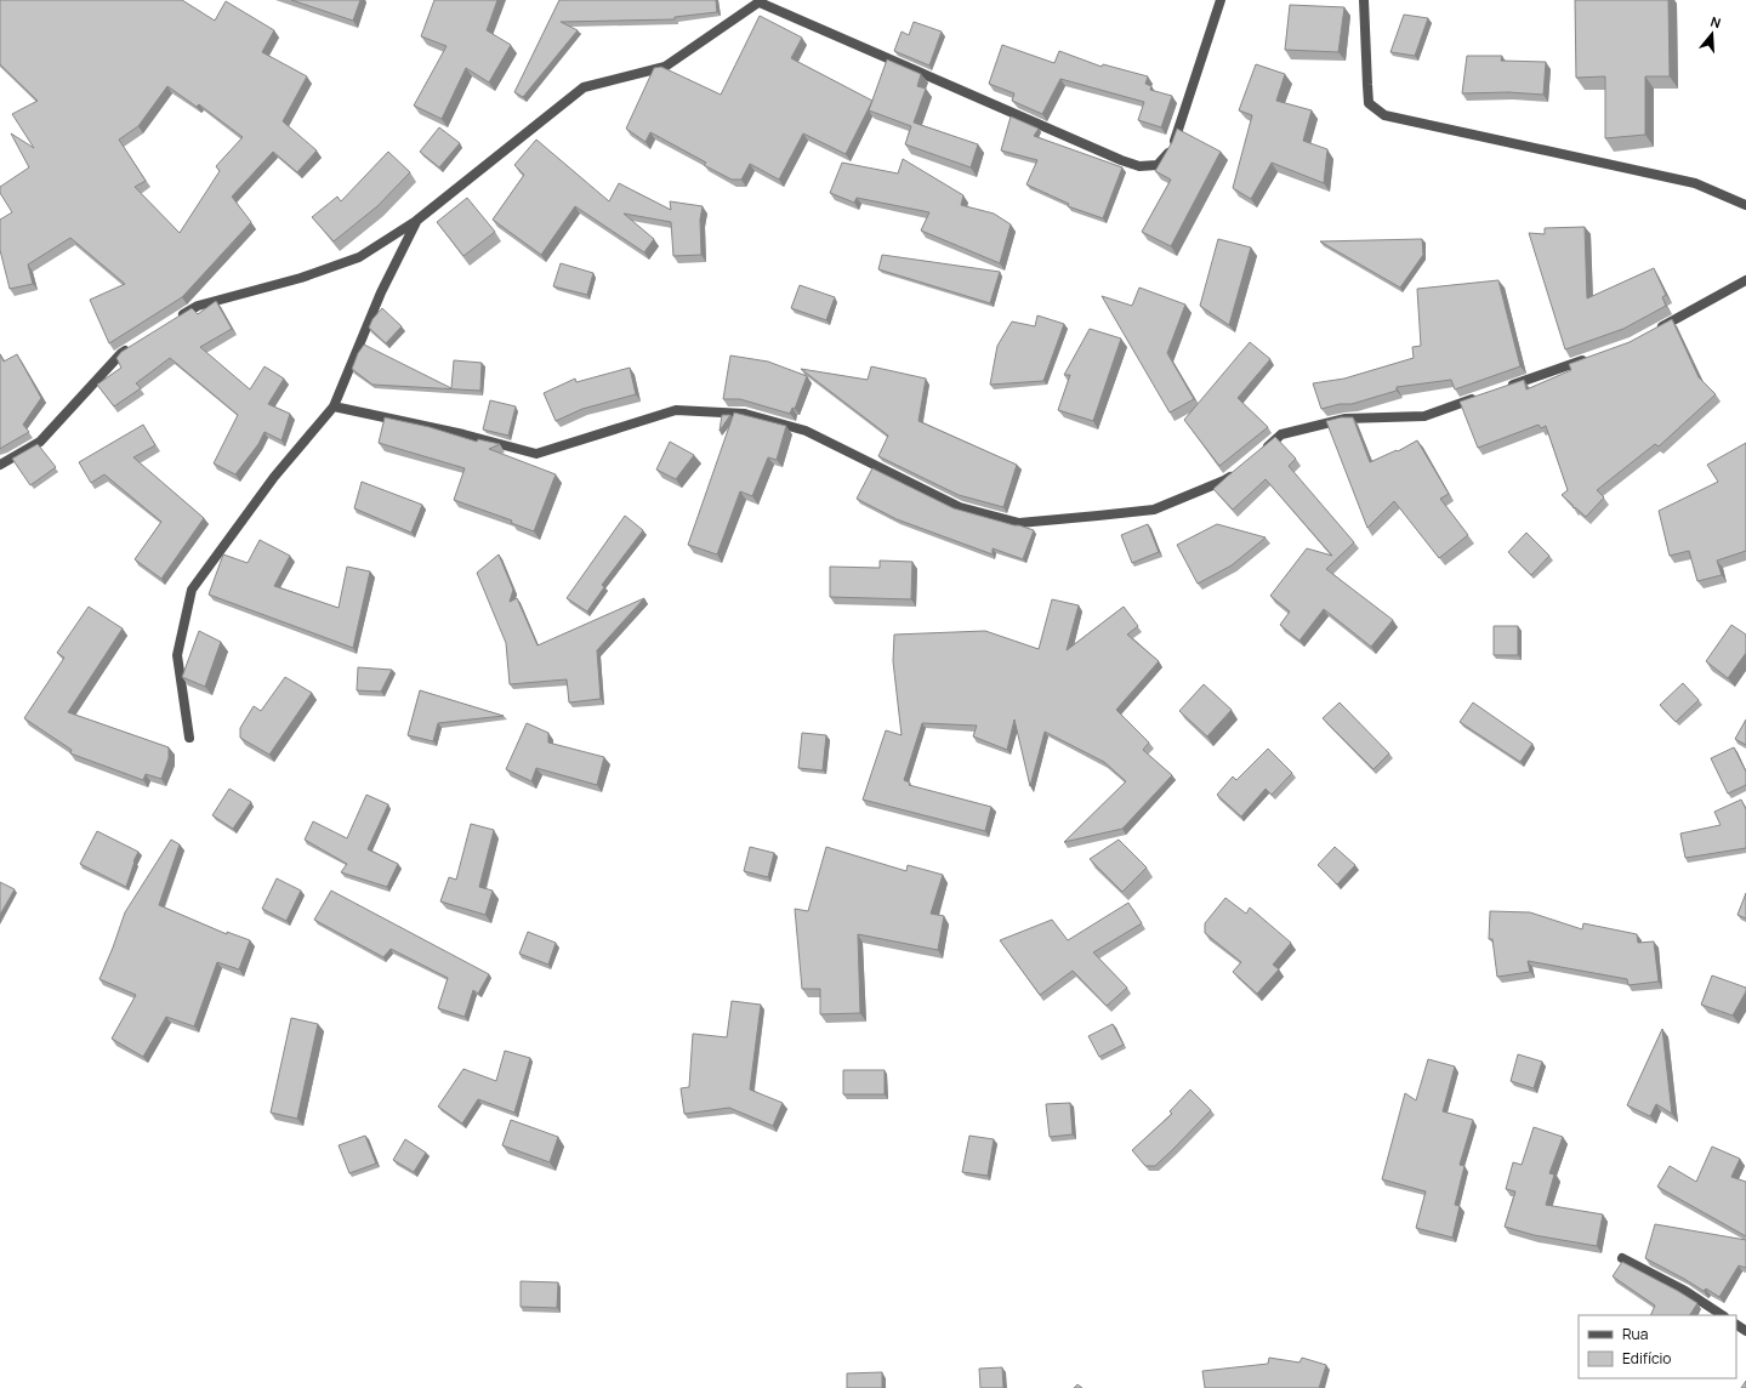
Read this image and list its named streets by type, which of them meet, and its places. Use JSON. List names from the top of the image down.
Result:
{
  "legend": ["Rua", "Edifício"],
  "north": "top"
}
